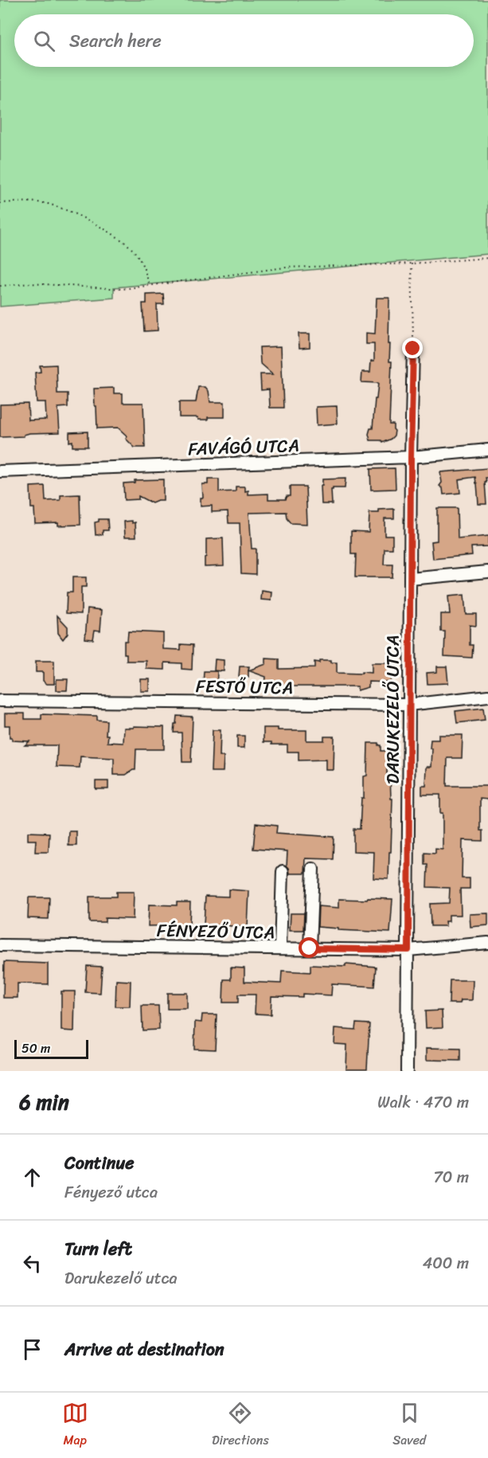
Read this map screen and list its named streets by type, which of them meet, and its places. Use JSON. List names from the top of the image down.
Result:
{
  "streets": {
    "street": [
      "FAVÁGÓ UTCA",
      "FESTŐ UTCA",
      "DARUKEZELŐ UTCA",
      "FÉNYEZŐ UTCA"
    ]
  },
  "crossings": [
    ["FAVÁGÓ UTCA", "DARUKEZELŐ UTCA"],
    ["FESTŐ UTCA", "DARUKEZELŐ UTCA"],
    ["DARUKEZELŐ UTCA", "FÉNYEZŐ UTCA"]
  ],
  "scale_bar": "50 m",
  "page": {
    "search": "Search here",
    "scale": "50 m",
    "heading": ["6 min", "Walk · 470 m"],
    "list": [
      ["Continue", "Fényező utca", "70 m"],
      ["Turn left", "Darukezelő utca", "400 m"],
      "Arrive at destination"
    ],
    "nav": ["Map", "Directions", "Saved"]
  }
}
